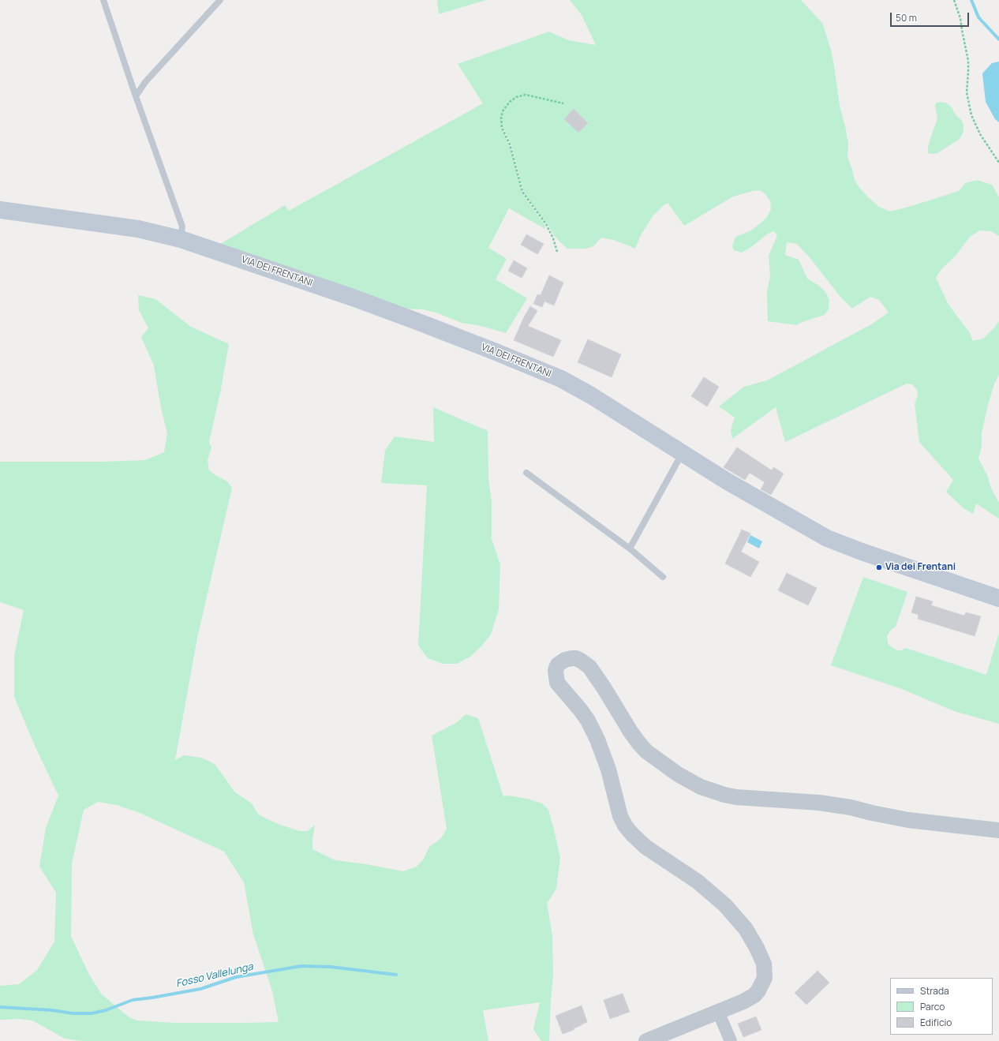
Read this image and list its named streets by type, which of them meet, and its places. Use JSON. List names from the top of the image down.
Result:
{
  "streets": {
    "main road": ["VIA DEI FRENTANI"]
  },
  "water": ["Fosso Vallelunga"],
  "places": ["Via dei Frentani"],
  "legend": ["Strada", "Parco", "Edificio"],
  "scale_bar": "50 m"
}
